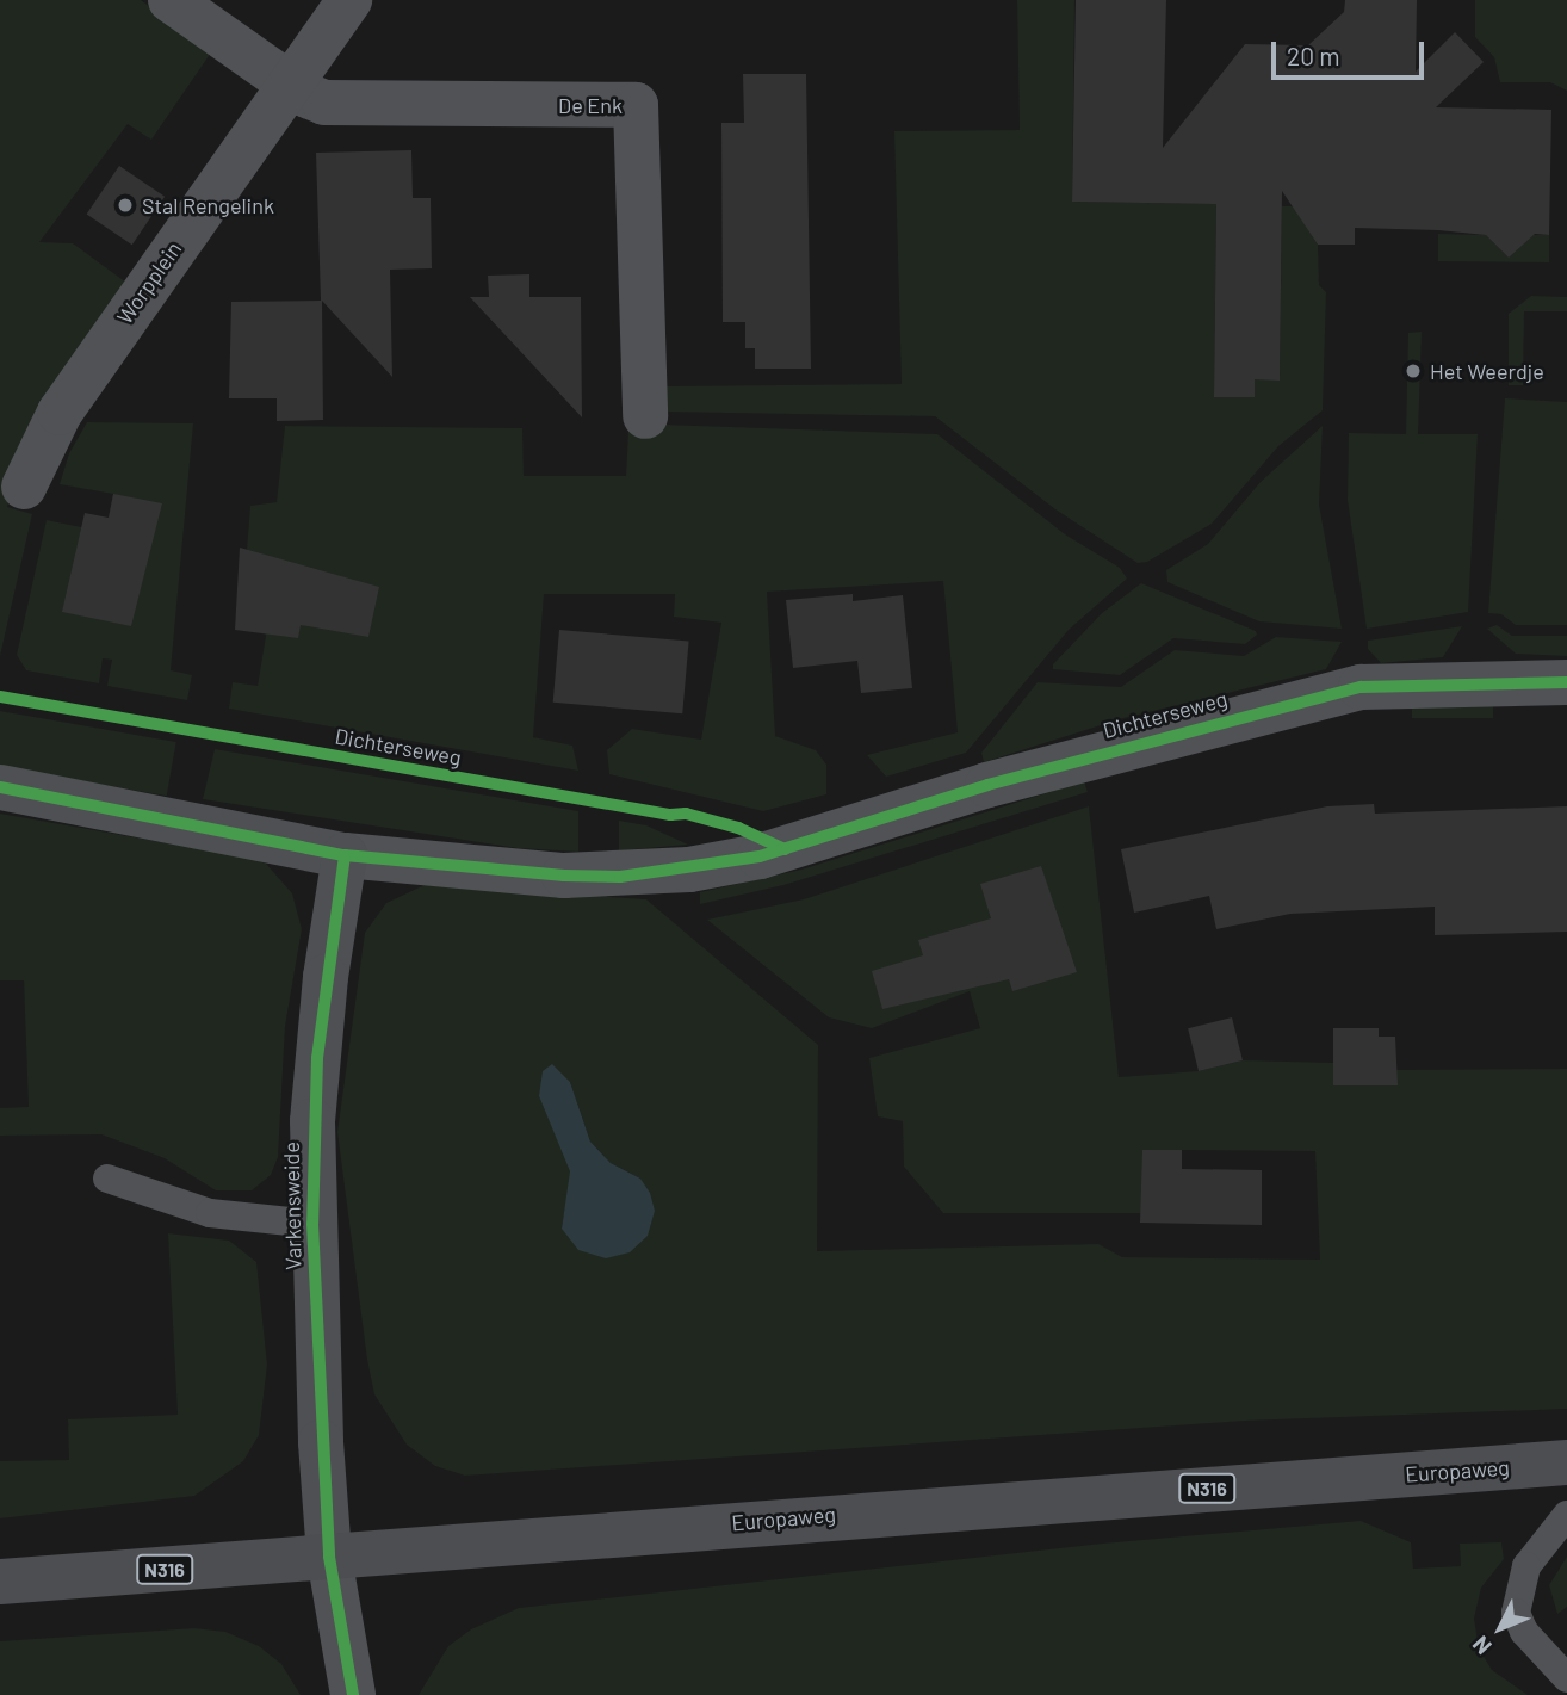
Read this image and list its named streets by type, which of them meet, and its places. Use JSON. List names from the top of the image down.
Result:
{
  "streets": {
    "main road": ["Europaweg", "N316"],
    "street": [
      "De Enk",
      "Worpplein",
      "Dichterseweg",
      "Varkensweide"
    ]
  },
  "crossings": [
    ["De Enk", "Worpplein"],
    ["Dichterseweg", "Varkensweide"],
    ["Varkensweide", "Europaweg"]
  ],
  "places": ["Stal Rengelink", "Het Weerdje"],
  "scale_bar": "20 m",
  "north": "bottom left"
}
